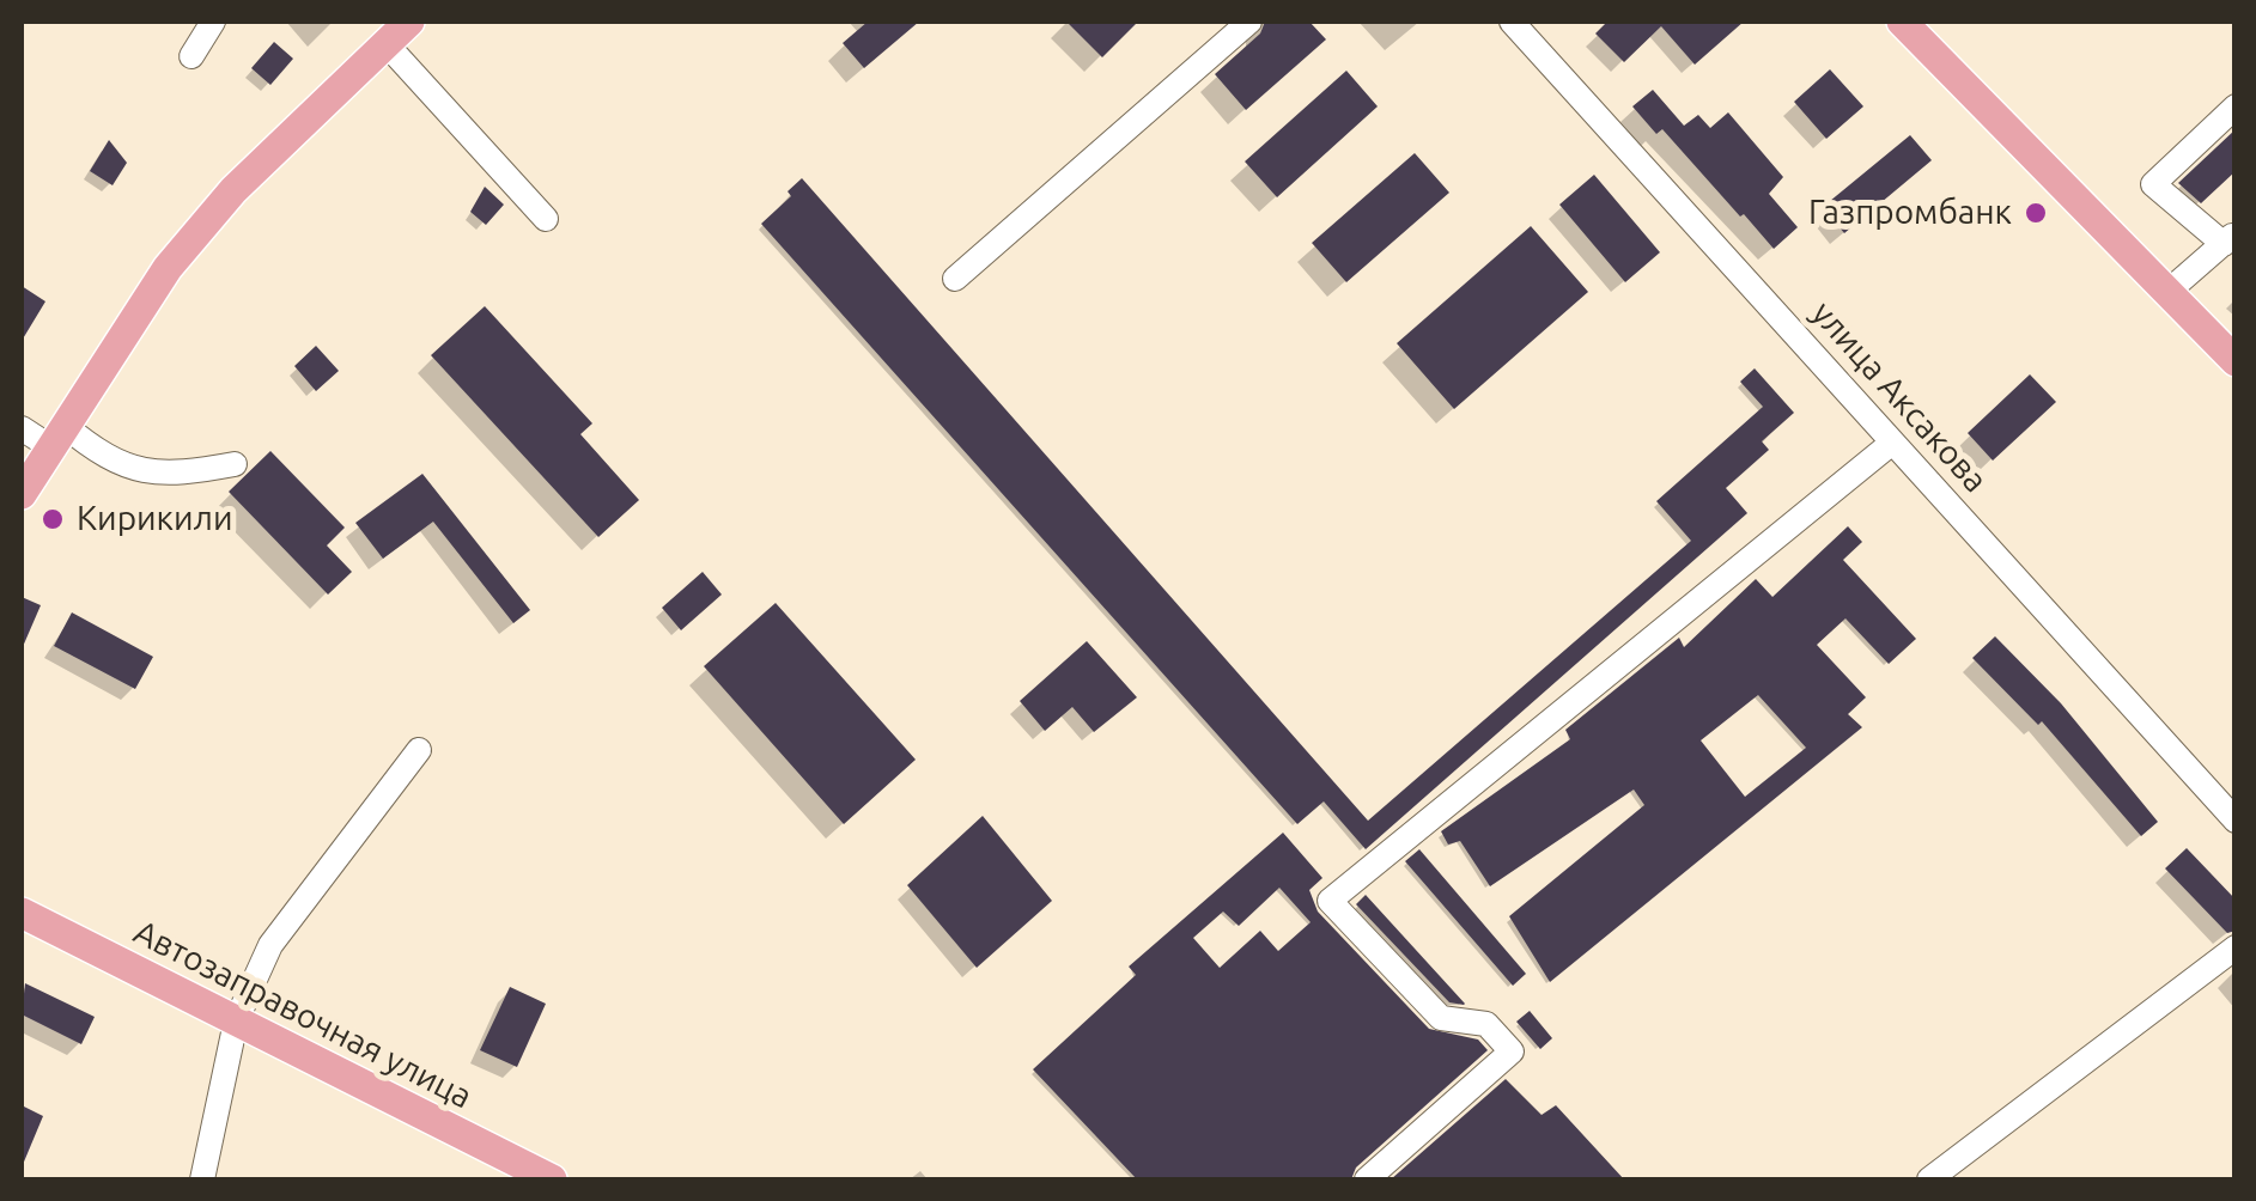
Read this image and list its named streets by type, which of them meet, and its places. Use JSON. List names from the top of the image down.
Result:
{
  "streets": {
    "main road": ["Автозаправочная улица"],
    "street": ["улица Аксакова"]
  },
  "places": ["Газпромбанк", "Кирикили"]
}
